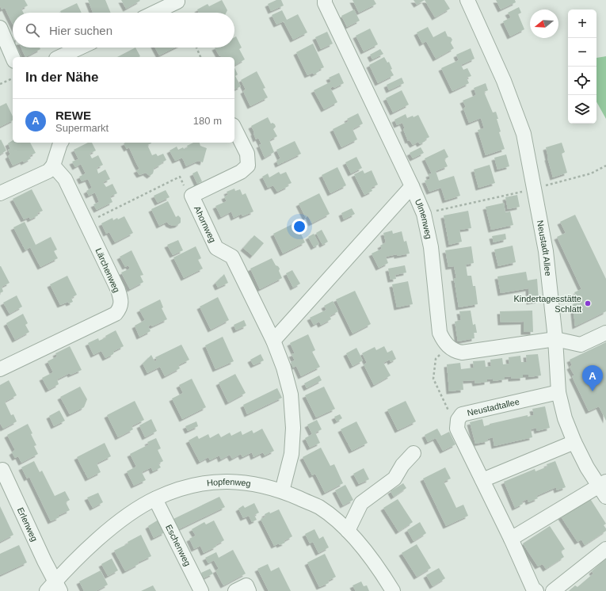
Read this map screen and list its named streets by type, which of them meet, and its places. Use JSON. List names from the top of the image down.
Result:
{
  "streets": {
    "street": [
      "Ulmenweg",
      "Ahornweg",
      "Neustadt Allee",
      "Lärchenweg",
      "Neustadtallee",
      "Hopfenweg",
      "Erlenweg",
      "Eschenweg"
    ]
  },
  "crossings": [
    ["Ahornweg", "Hopfenweg"],
    ["Neustadt Allee", "Neustadtallee"],
    ["Hopfenweg", "Erlenweg"],
    ["Hopfenweg", "Eschenweg"]
  ],
  "places": ["Kindertagesstätte Schlatt"],
  "north": "left",
  "page": {
    "map_buttons": ["+", "−"],
    "search": "Hier suchen",
    "heading": "In der Nähe",
    "list": [
      {
        "mark": "A",
        "name": "REWE",
        "note": "Supermarkt",
        "value": "180 m"
      }
    ],
    "pins": "A"
  }
}
